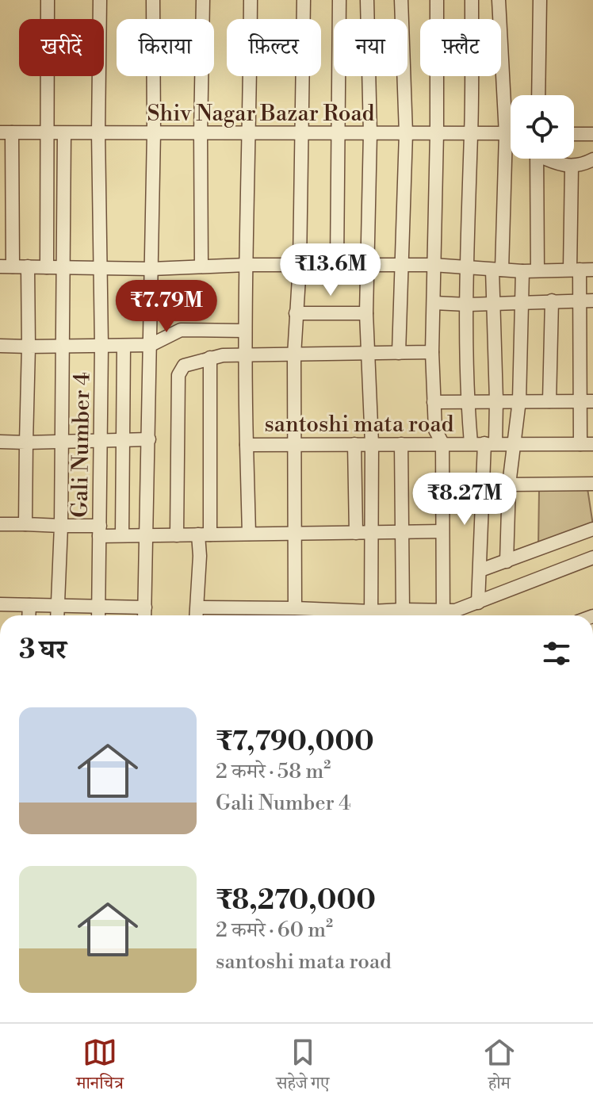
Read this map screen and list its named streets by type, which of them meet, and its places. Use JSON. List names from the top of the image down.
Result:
{
  "streets": {
    "street": ["Shiv Nagar Bazar Road", "santoshi mata road", "Gali Number 4"]
  },
  "crossings": [
    ["Shiv Nagar Bazar Road", "santoshi mata road"],
    ["Shiv Nagar Bazar Road", "Gali Number 4"]
  ],
  "page": {
    "chip": [
      "खरीदें",
      "किराया",
      "फ़िल्टर",
      "नया",
      "फ़्लैट"
    ],
    "price": ["₹13.6M", "₹7.79M", "₹8.27M"],
    "heading": "3 घर",
    "list": [
      {
        "name": "₹7,790,000",
        "note": "2 कमरे · 58 m² · Gali Number 4"
      },
      {
        "name": "₹8,270,000",
        "note": "2 कमरे · 60 m² · santoshi mata road"
      }
    ],
    "tabs": ["मानचित्र", "सहेजे गए", "होम"]
  }
}
